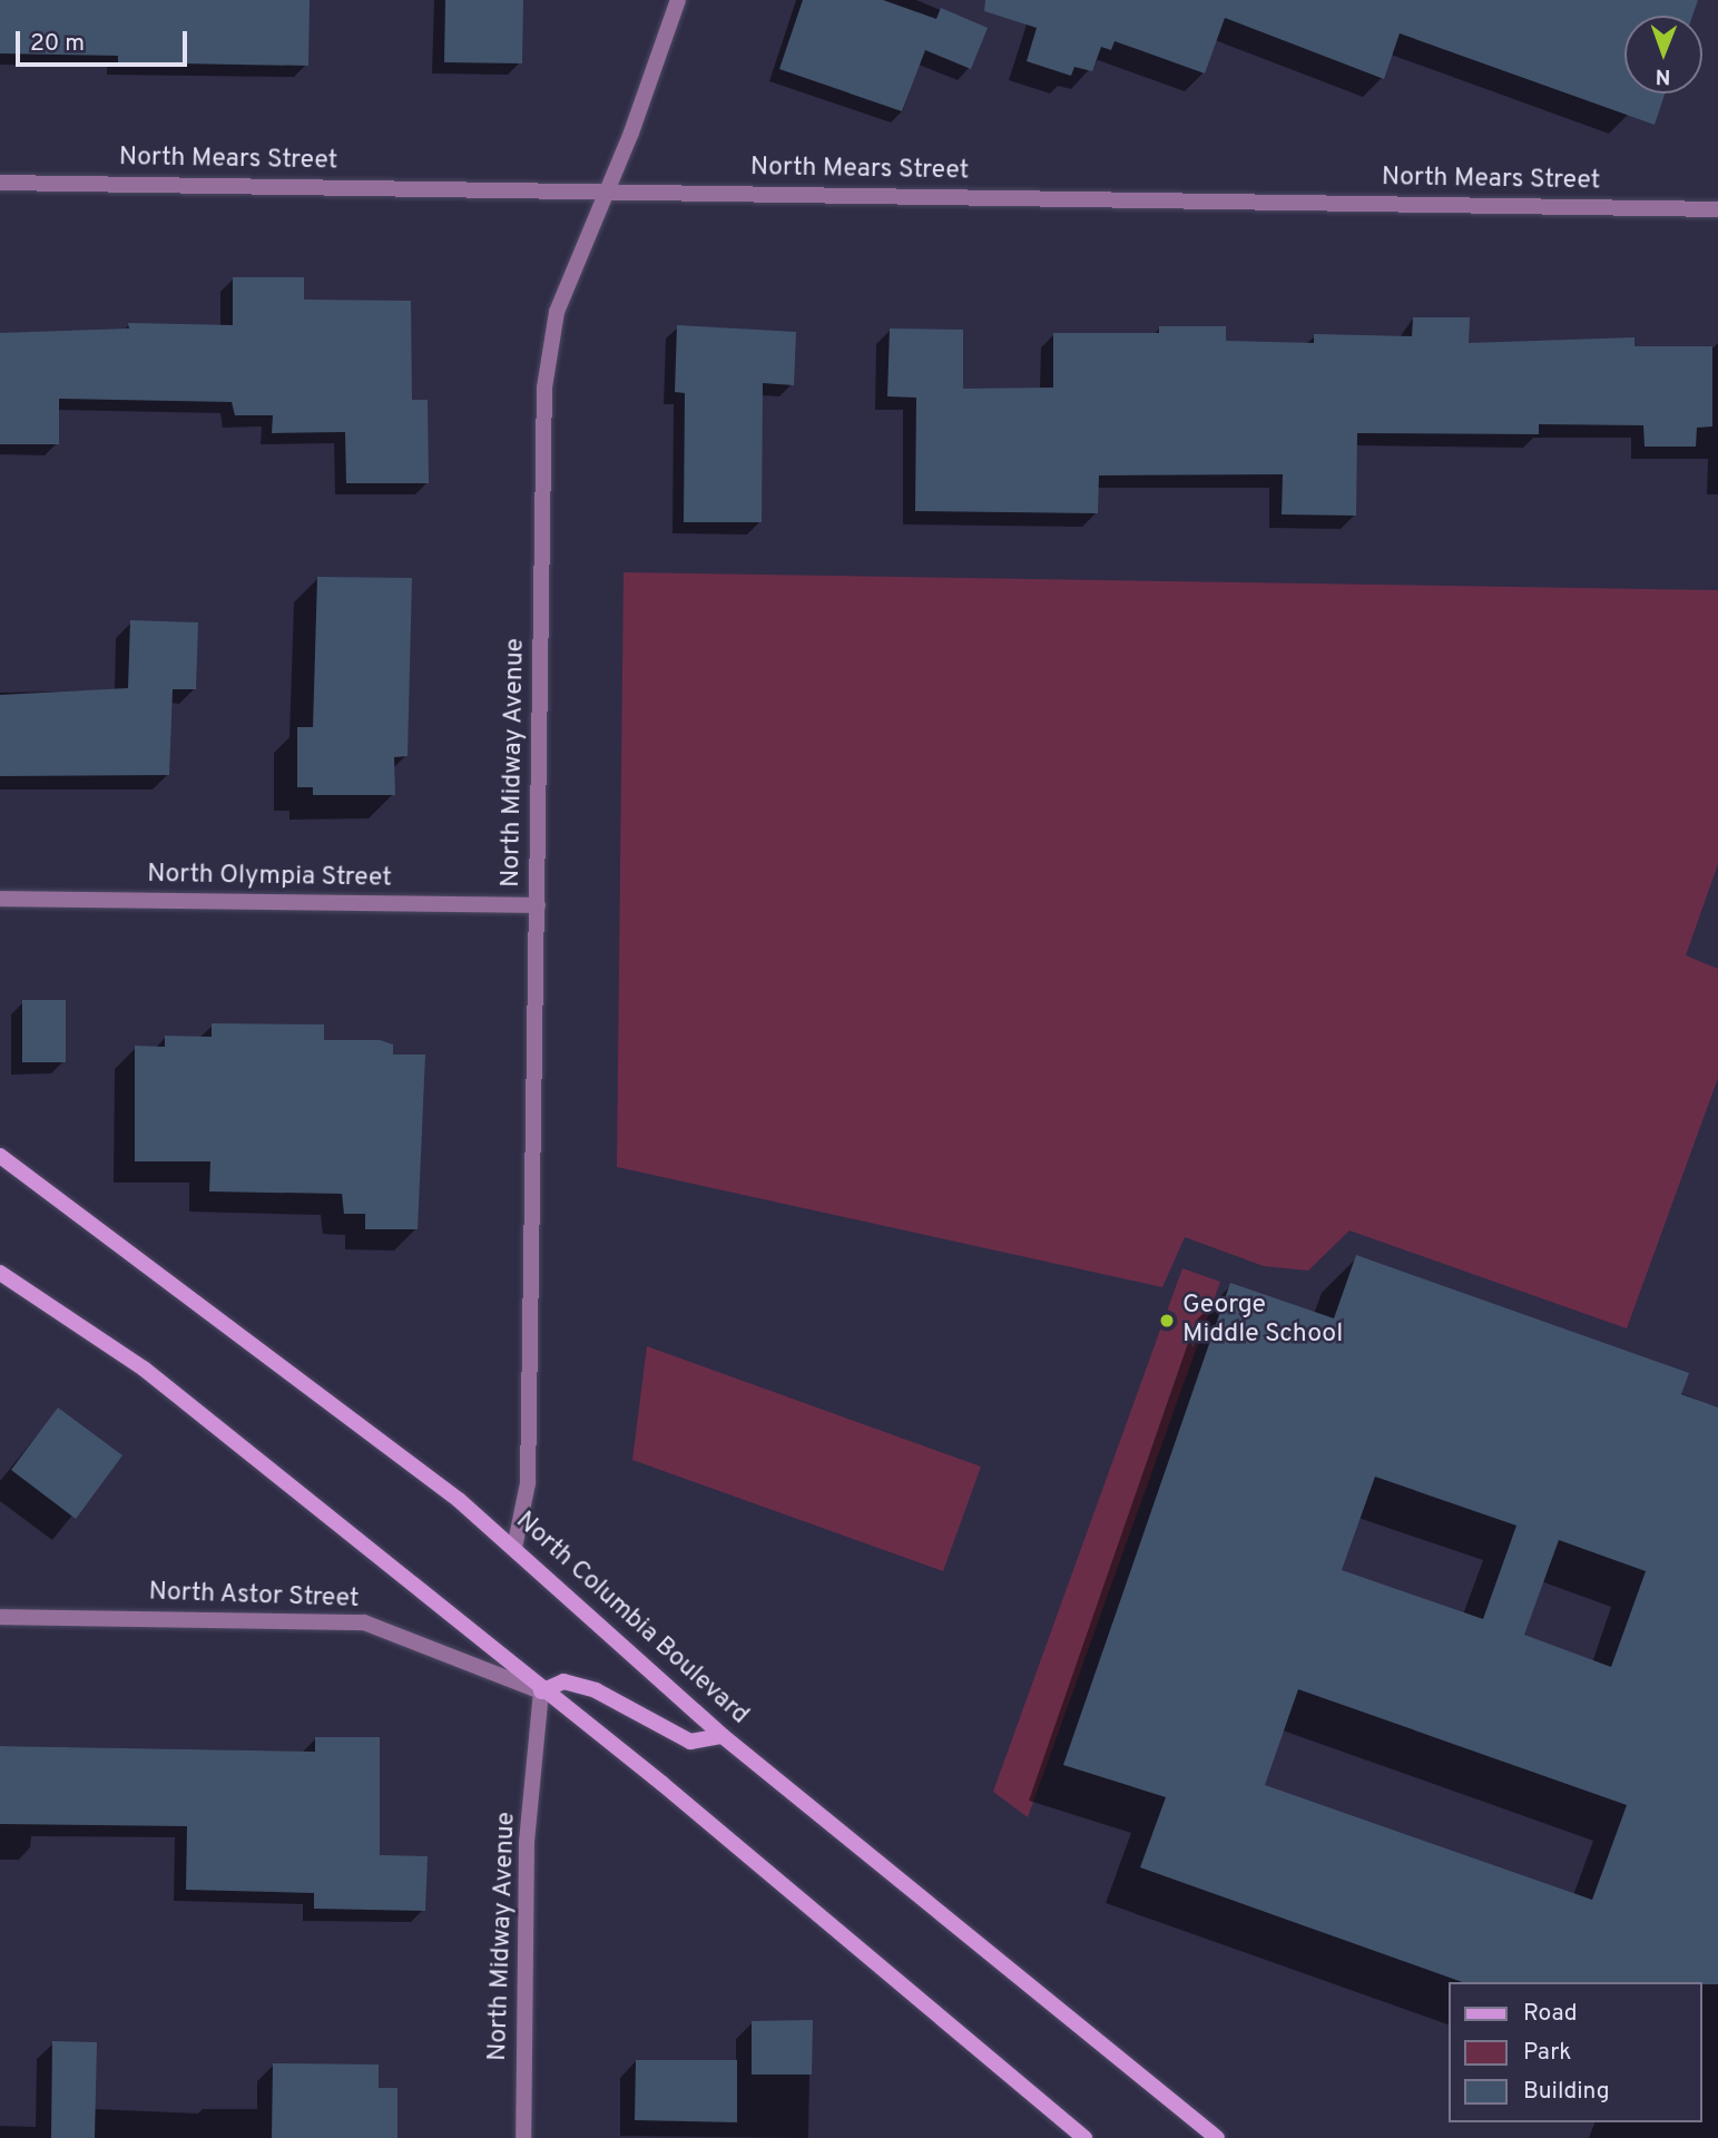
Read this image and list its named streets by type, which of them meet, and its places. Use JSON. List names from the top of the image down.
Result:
{
  "streets": {
    "main road": ["North Columbia Boulevard"],
    "street": [
      "North Mears Street",
      "North Midway Avenue",
      "North Olympia Street",
      "North Astor Street"
    ]
  },
  "crossings": [
    ["North Mears Street", "North Midway Avenue"],
    ["North Midway Avenue", "North Olympia Street"],
    ["North Midway Avenue", "North Astor Street"],
    ["North Midway Avenue", "North Columbia Boulevard"]
  ],
  "places": ["George Middle School"],
  "legend": ["Road", "Park", "Building"],
  "scale_bar": "20 m",
  "north": "bottom"
}
